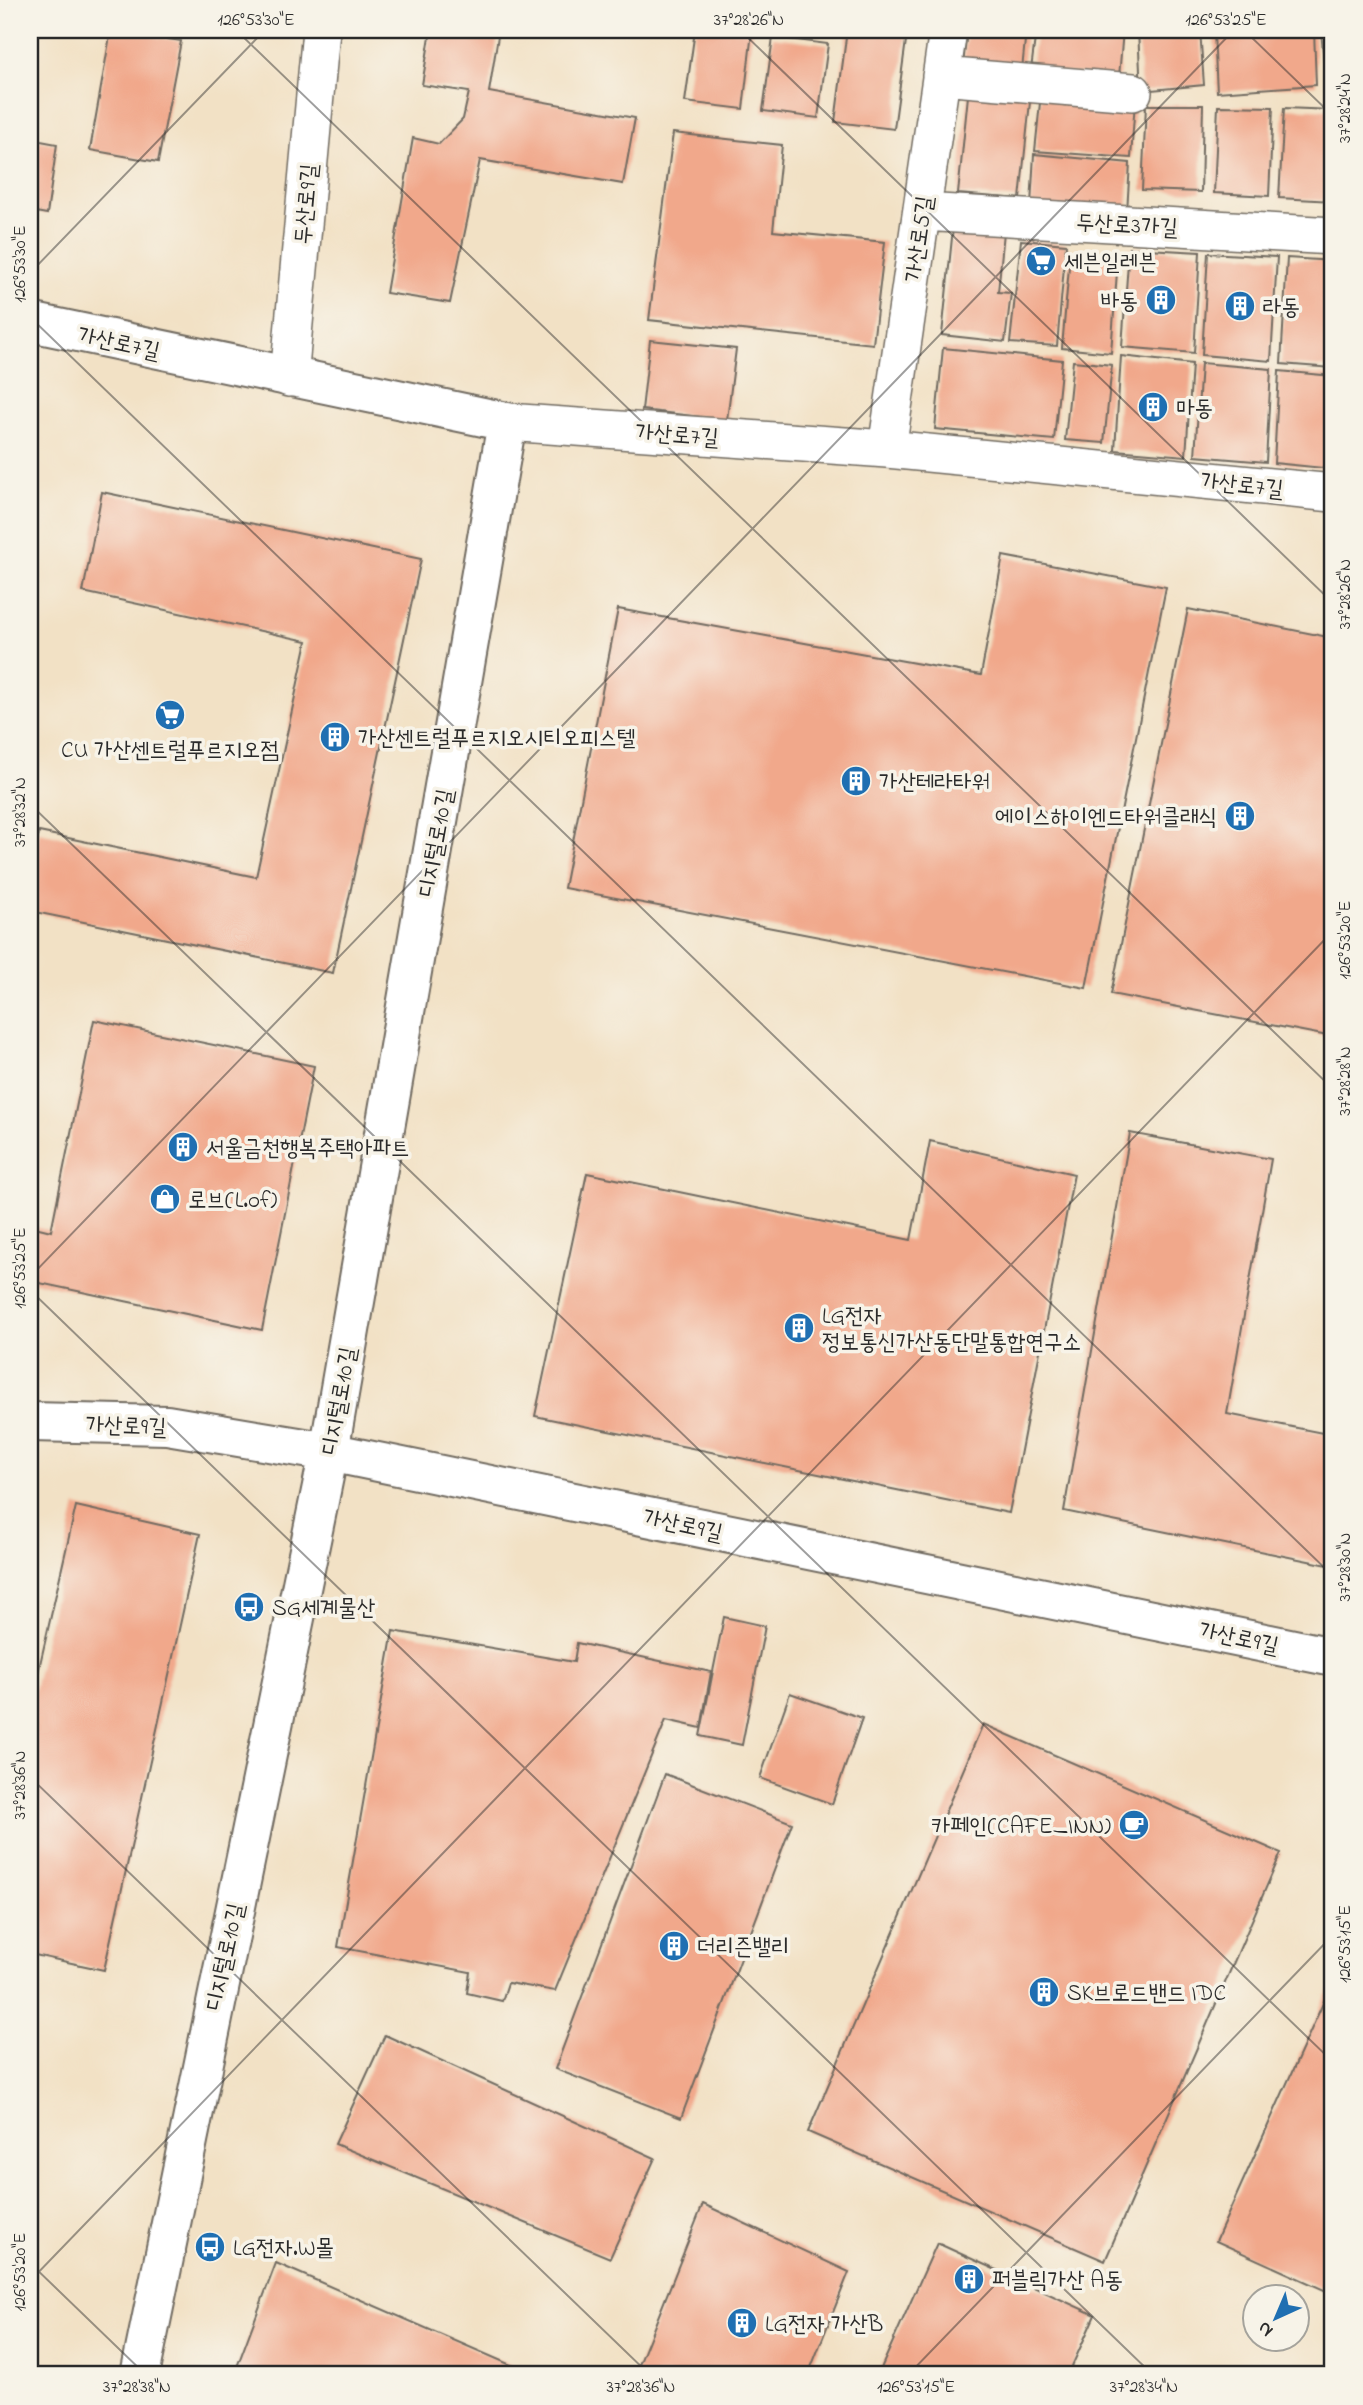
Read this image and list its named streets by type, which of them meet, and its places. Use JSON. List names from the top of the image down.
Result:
{
  "streets": {
    "street": [
      "두산로9길",
      "두산로3가길",
      "가산로5길",
      "가산로7길",
      "디지털로10길",
      "가산로9길"
    ]
  },
  "crossings": [
    ["두산로9길", "가산로7길"],
    ["두산로3가길", "가산로5길"],
    ["가산로5길", "가산로7길"],
    ["가산로7길", "디지털로10길"],
    ["디지털로10길", "가산로9길"]
  ],
  "places": {
    "supermarket": ["세븐일레븐", "CU 가산센트럴푸르지오점"],
    "building": [
      "바동",
      "라동",
      "마동",
      "가산센트럴푸르지오시티오피스텔",
      "가산테라타워",
      "에이스하이엔드타워클래식",
      "서울금천행복주택아파트",
      "LG전자 정보통신가산동단말통합연구소",
      "더리즌밸리",
      "SK브로드밴드 IDC",
      "퍼블릭가산 A동",
      "LG전자 가산B"
    ],
    "shop": ["로브(L.of)"],
    "bus stop": ["SG세계물산", "LG전자.W몰"],
    "cafe": ["카페인(CAFE_INN)"]
  },
  "north": "bottom left",
  "coordinates": [
    "126°53'30\"E",
    "37°28'26\"N",
    "126°53'25\"E",
    "37°28'24\"N",
    "37°28'32\"N",
    "126°53'20\"E",
    "37°28'28\"N",
    "37°28'30\"N",
    "37°28'36\"N",
    "126°53'15\"E",
    "37°28'38\"N",
    "37°28'34\"N"
  ]
}
